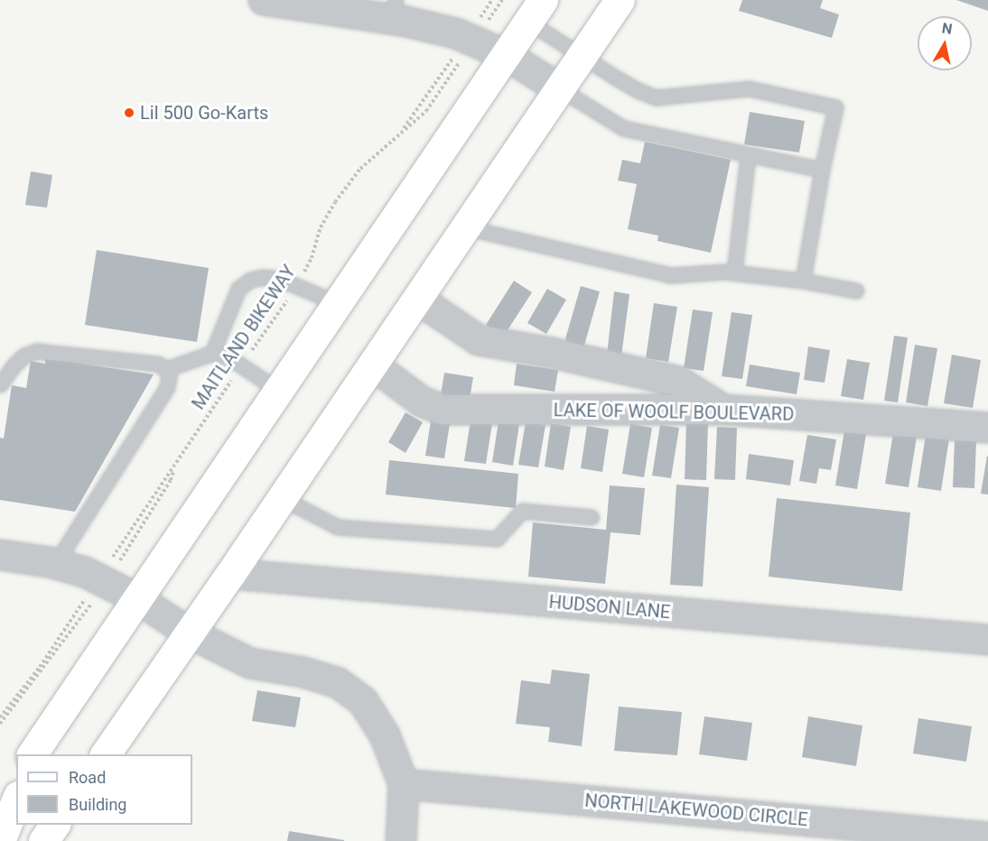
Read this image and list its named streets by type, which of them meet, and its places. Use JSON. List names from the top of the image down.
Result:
{
  "streets": {
    "street": ["LAKE OF WOOLF BOULEVARD", "HUDSON LANE", "NORTH LAKEWOOD CIRCLE"],
    "path": ["MAITLAND BIKEWAY"]
  },
  "places": ["Lil 500 Go-Karts"],
  "legend": ["Road", "Building"],
  "north": "top"
}
